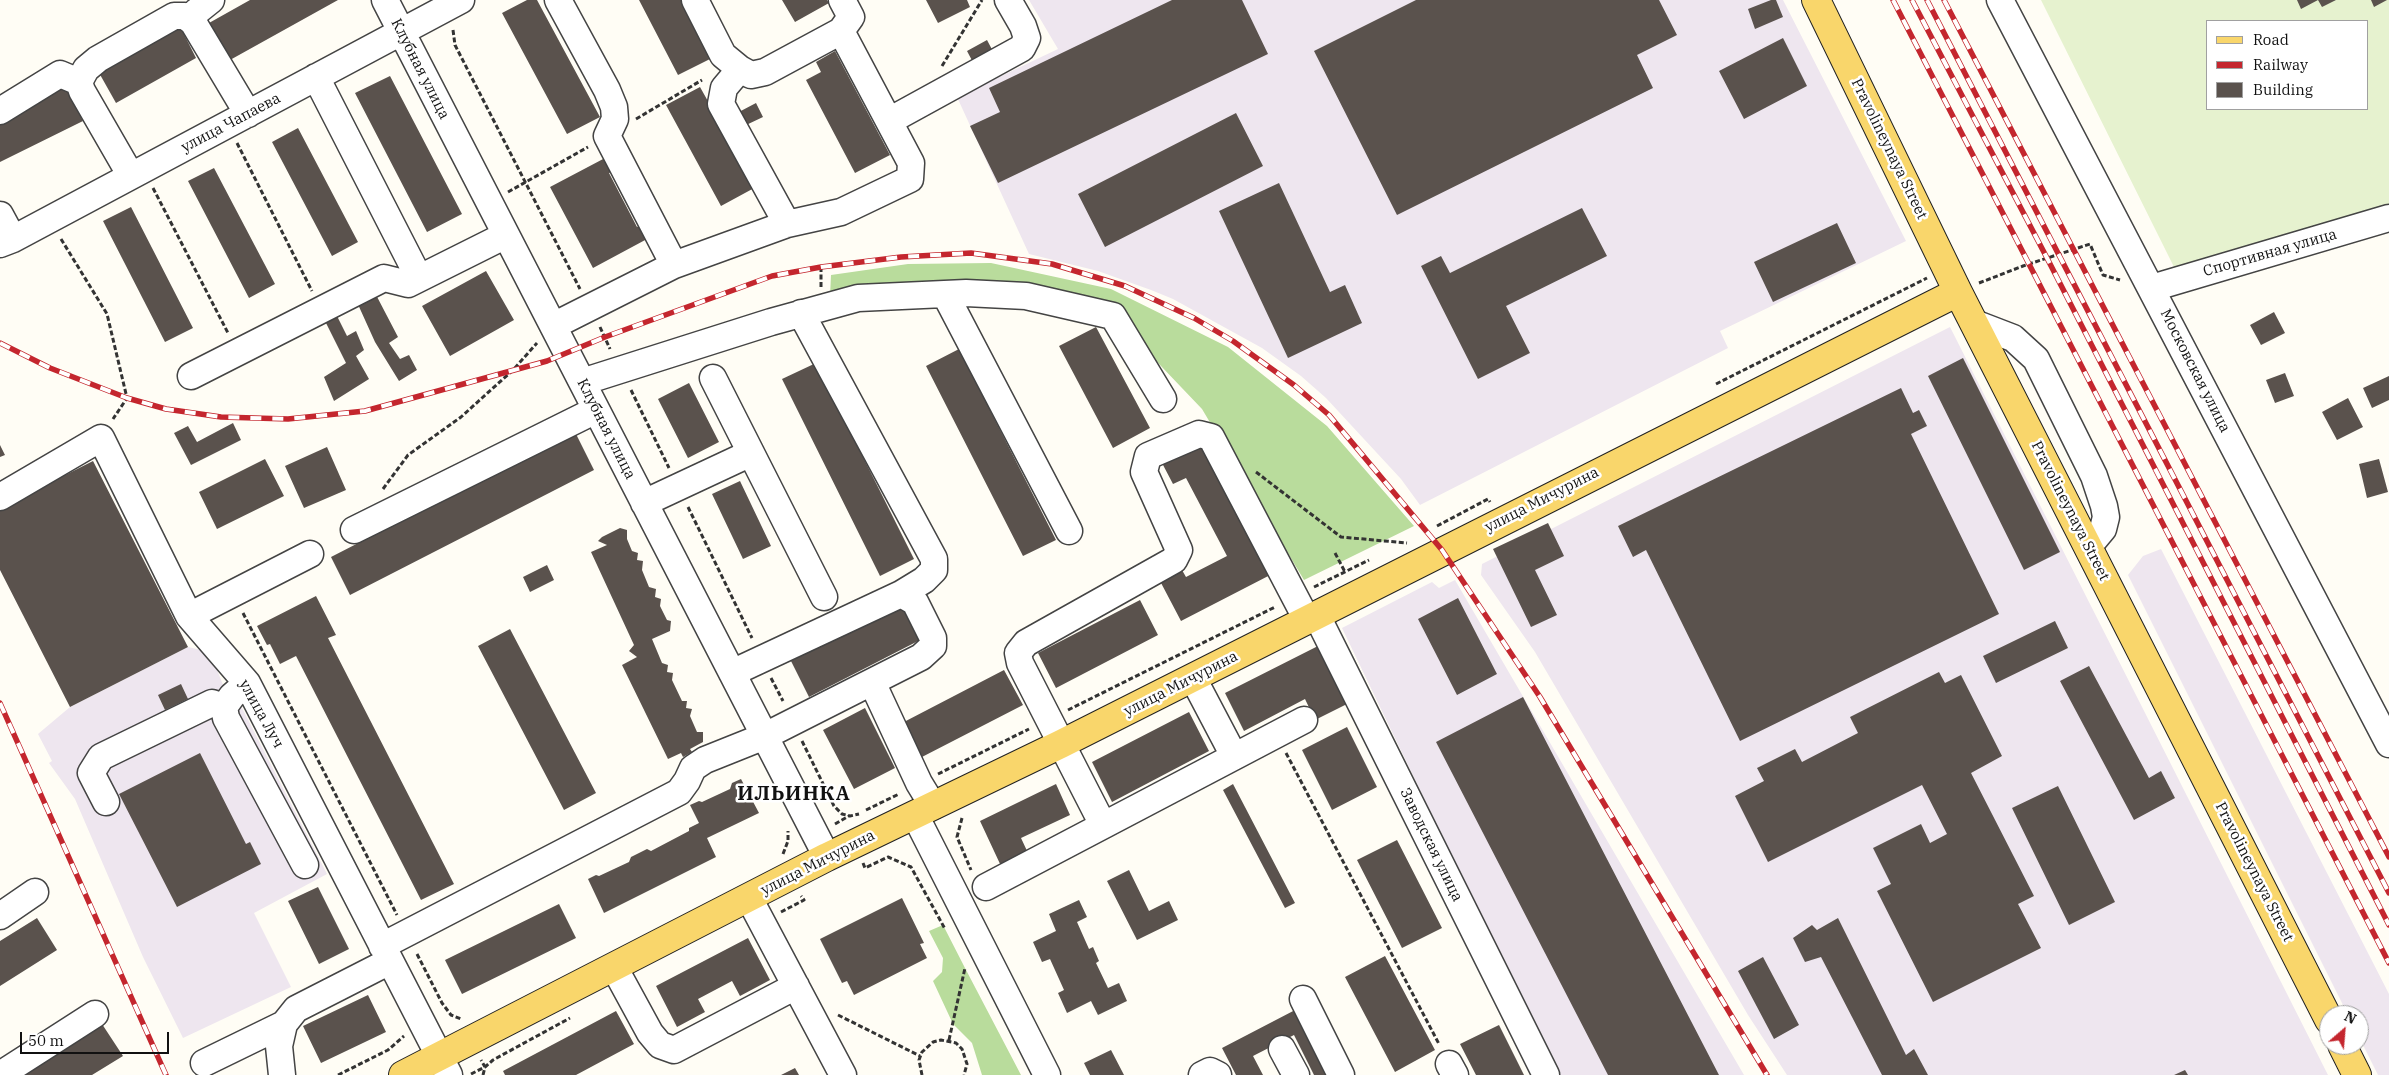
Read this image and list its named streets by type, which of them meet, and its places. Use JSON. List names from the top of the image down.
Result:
{
  "streets": {
    "main road": ["Pravolineynaya Street", "улица Мичурина"],
    "street": [
      "Клубная улица",
      "улица Чапаева",
      "Спортивная улица",
      "Московская улица",
      "улица Луч",
      "Заводская улица"
    ]
  },
  "crossings": [
    ["Клубная улица", "улица Чапаева"],
    ["Клубная улица", "улица Мичурина"],
    ["Pravolineynaya Street", "улица Мичурина"],
    ["Спортивная улица", "Московская улица"],
    ["улица Мичурина", "улица Луч"],
    ["улица Мичурина", "Заводская улица"]
  ],
  "districts": ["ИЛЬИНКА"],
  "legend": ["Road", "Railway", "Building"],
  "scale_bar": "50 m",
  "north": "top right"
}
